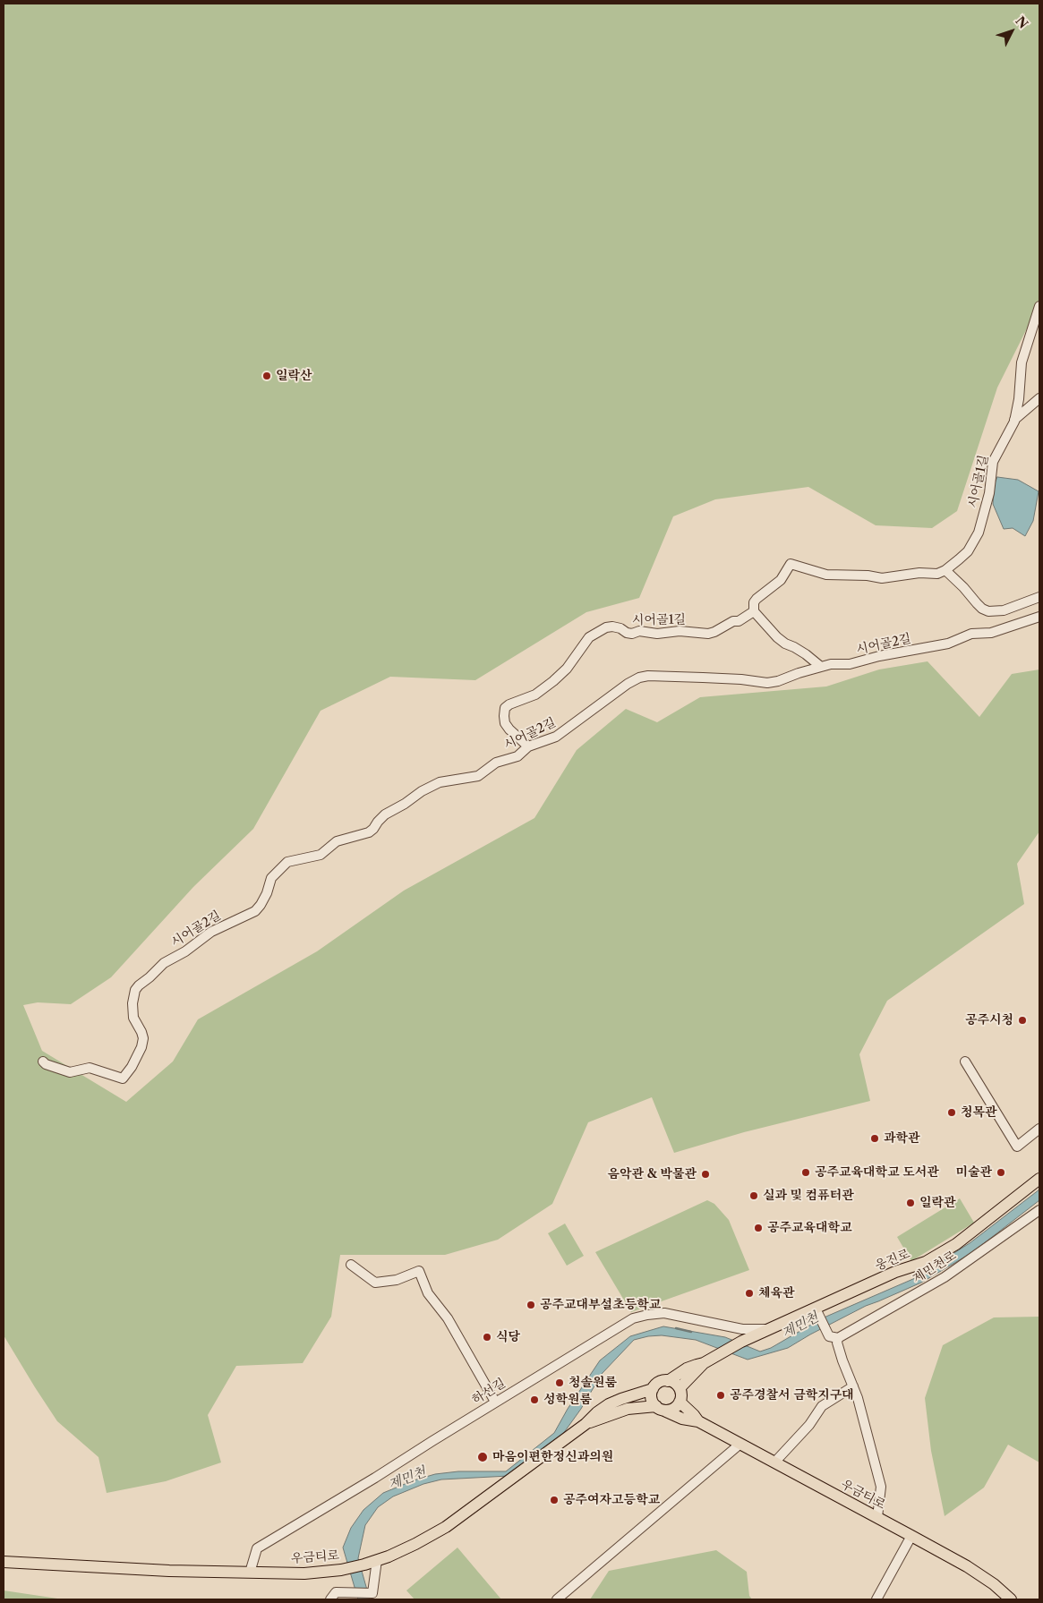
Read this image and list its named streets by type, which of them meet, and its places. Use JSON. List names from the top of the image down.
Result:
{
  "streets": {
    "main road": ["웅진로", "우금티로"],
    "street": [
      "시어골1길",
      "시어골2길",
      "제민천로",
      "하선길"
    ]
  },
  "crossings": [
    ["시어골1길", "시어골2길"],
    ["웅진로", "하선길"],
    ["하선길", "우금티로"]
  ],
  "water": ["제민천"],
  "places": [
    "일락산",
    "공주시청",
    "청목관",
    "과학관",
    "공주교육대학교 도서관",
    "미술관",
    "음악관 & 박물관",
    "실과 및 컴퓨터관",
    "일락관",
    "공주교육대학교",
    "체육관",
    "공주교대부설초등학교",
    "식당",
    "청솔원룸",
    "공주경찰서 금학지구대",
    "성학원룸",
    "마음이편한정신과의원",
    "공주여자고등학교"
  ],
  "north": "top right"
}
